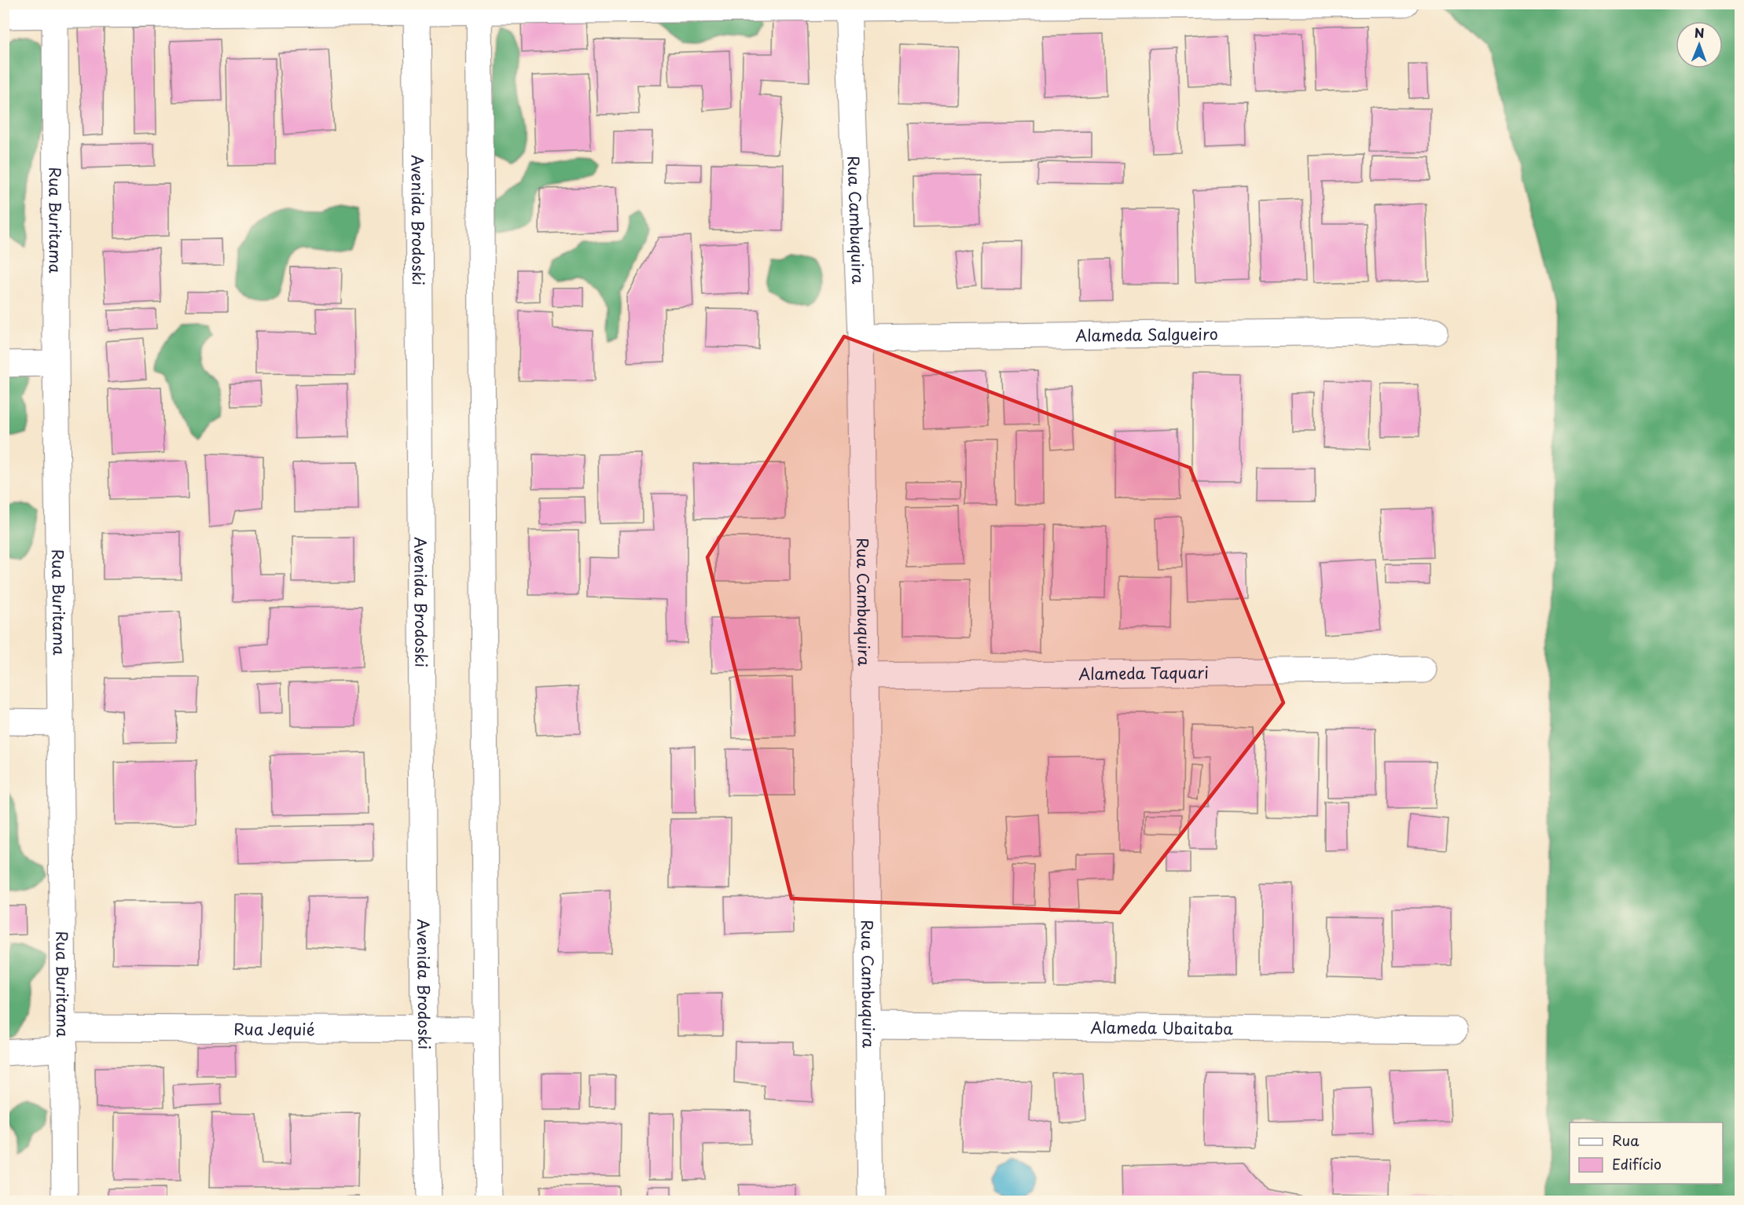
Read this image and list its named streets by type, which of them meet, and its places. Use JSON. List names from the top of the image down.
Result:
{
  "streets": {
    "street": [
      "Rua Cambuquira",
      "Rua Buritama",
      "Avenida Brodoski",
      "Alameda Salgueiro",
      "Alameda Taquari",
      "Alameda Ubaitaba",
      "Rua Jequié"
    ]
  },
  "crossings": [
    ["Rua Cambuquira", "Alameda Salgueiro"],
    ["Rua Cambuquira", "Alameda Taquari"],
    ["Rua Cambuquira", "Alameda Ubaitaba"],
    ["Rua Buritama", "Rua Jequié"],
    ["Avenida Brodoski", "Rua Jequié"]
  ],
  "legend": ["Rua", "Edifício"],
  "north": "top"
}
